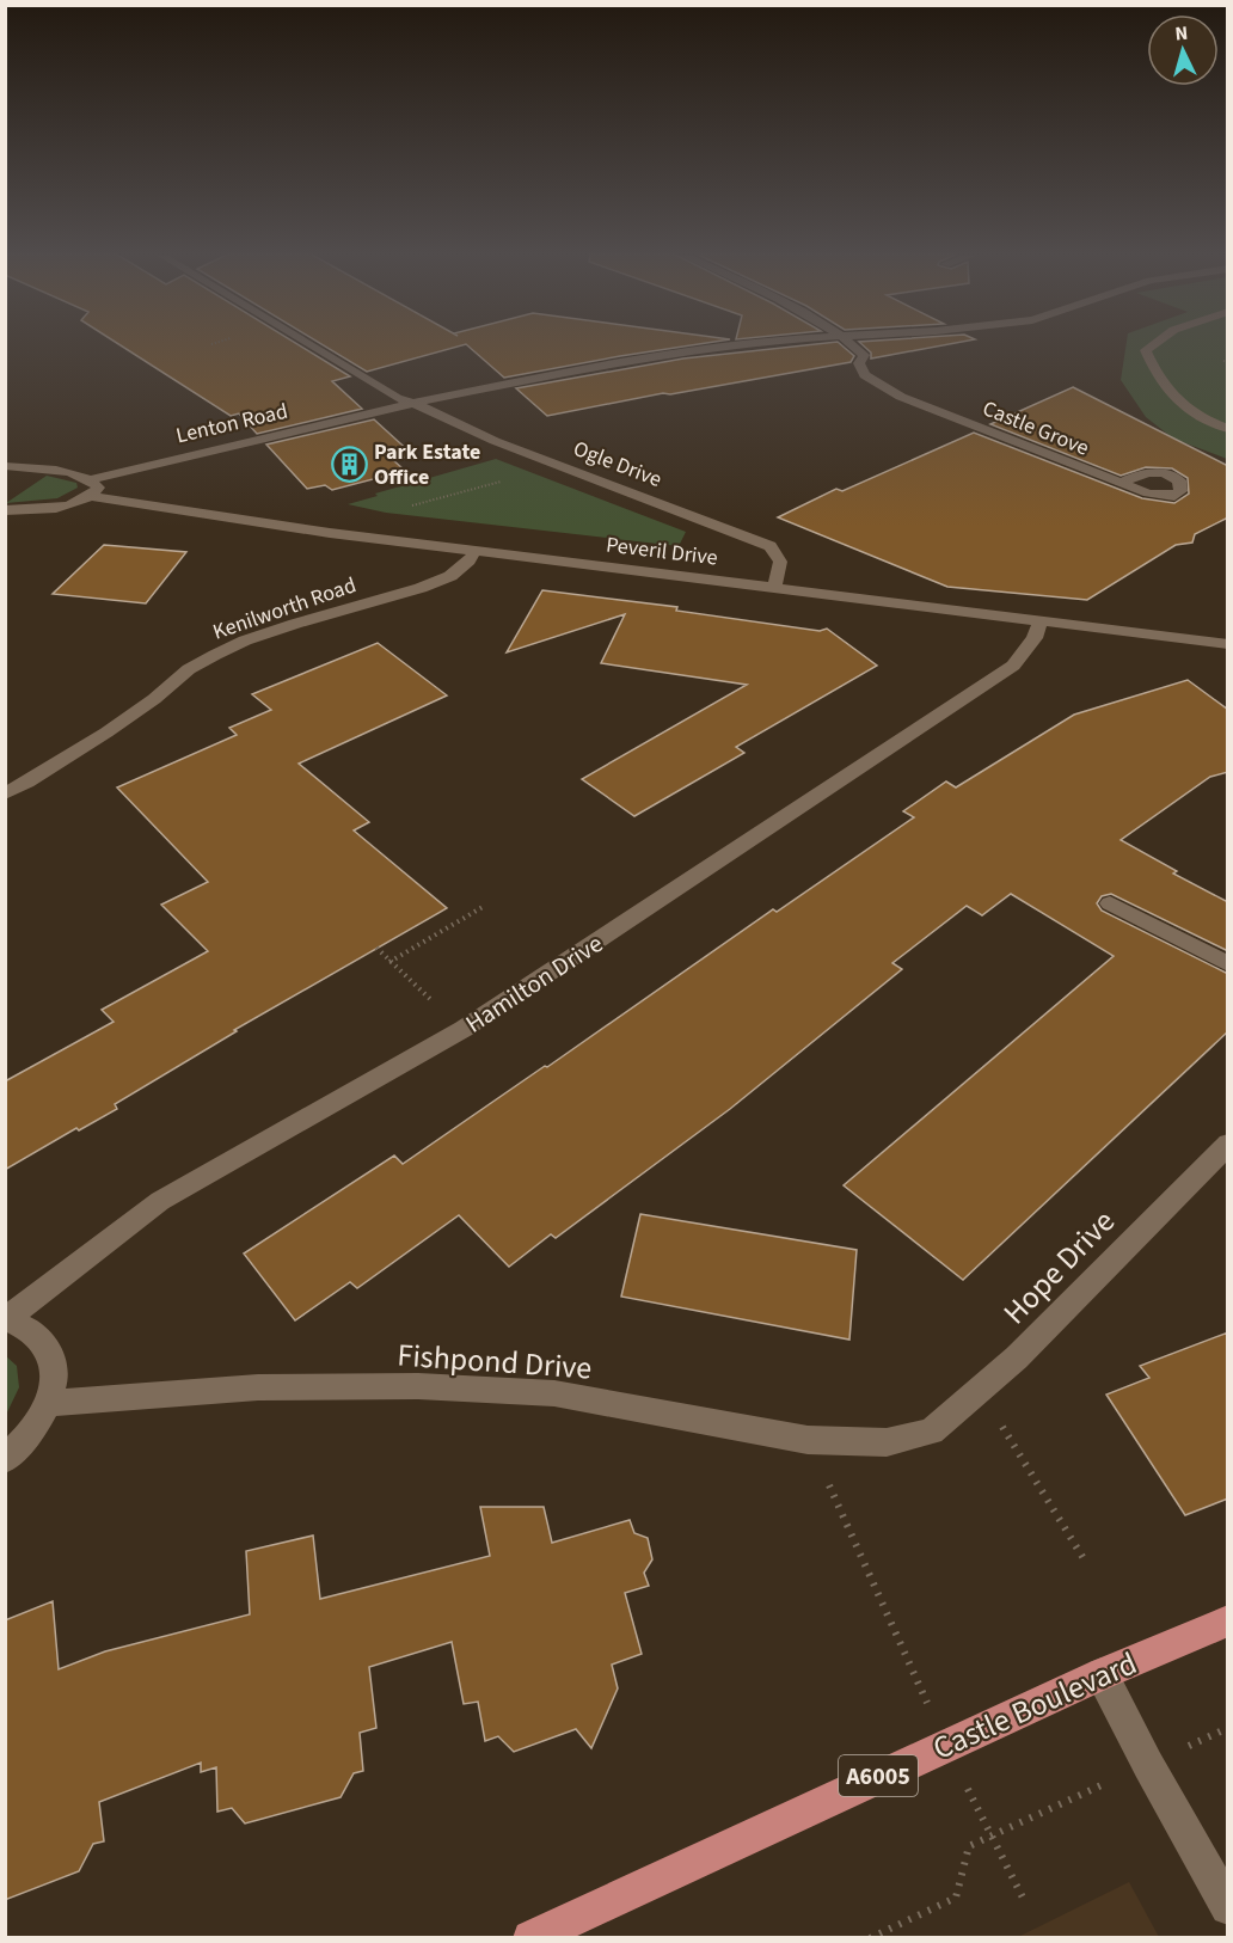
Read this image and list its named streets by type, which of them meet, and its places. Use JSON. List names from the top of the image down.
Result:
{
  "streets": {
    "main road": ["Castle Boulevard", "A6005"],
    "street": [
      "Lenton Road",
      "Castle Grove",
      "Ogle Drive",
      "Peveril Drive",
      "Kenilworth Road",
      "Hamilton Drive",
      "Hope Drive",
      "Fishpond Drive"
    ]
  },
  "crossings": [
    ["Lenton Road", "Ogle Drive"],
    ["Ogle Drive", "Peveril Drive"],
    ["Peveril Drive", "Kenilworth Road"],
    ["Peveril Drive", "Hamilton Drive"],
    ["Hamilton Drive", "Fishpond Drive"],
    ["Hope Drive", "Fishpond Drive"]
  ],
  "places": {
    "building": ["Park Estate Office"]
  },
  "north": "top"
}
